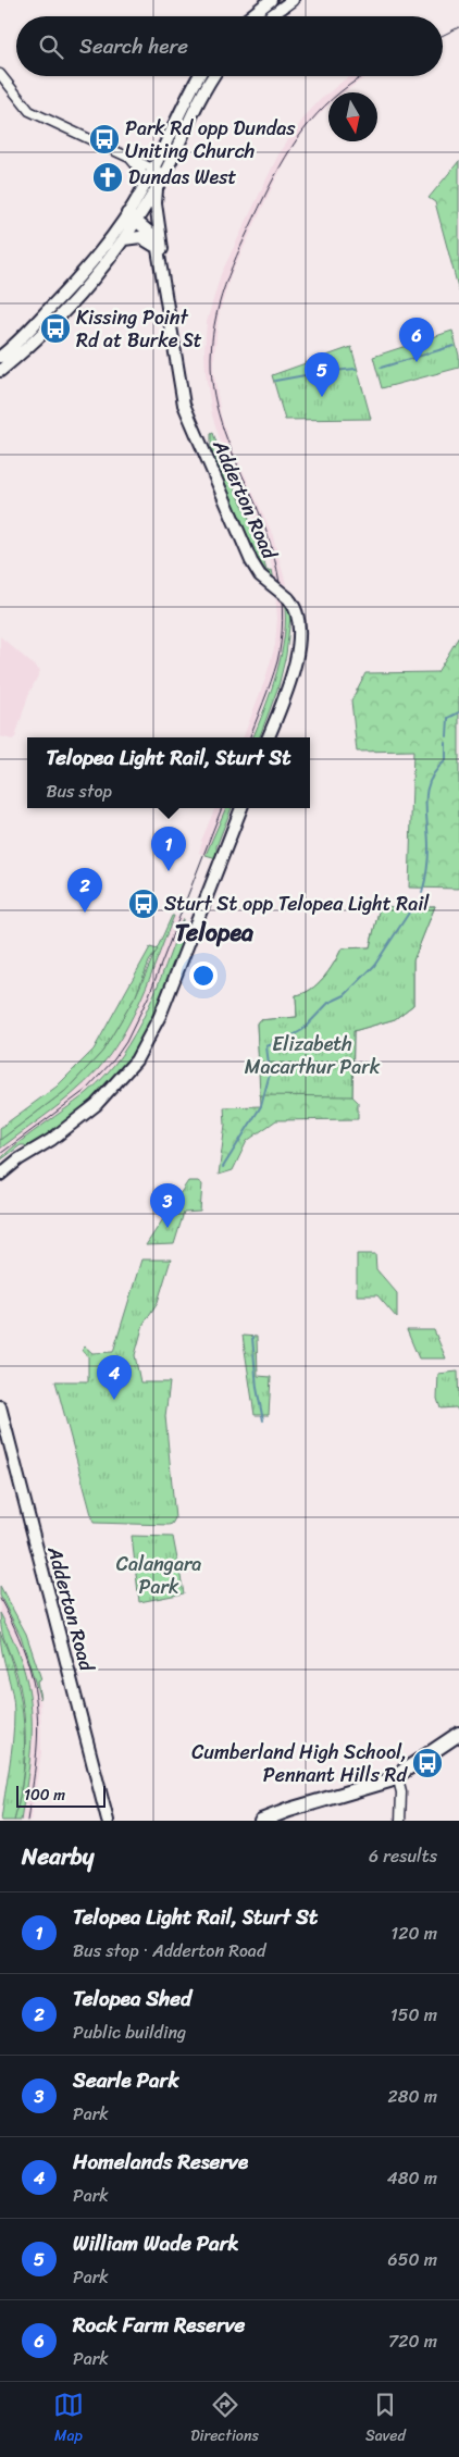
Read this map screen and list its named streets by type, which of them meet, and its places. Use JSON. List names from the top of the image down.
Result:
{
  "streets": {
    "main road": ["Adderton Road"]
  },
  "districts": ["Telopea"],
  "parks": ["Elizabeth Macarthur Park", "Calangara Park"],
  "places": {
    "bus stop": [
      "Park Rd opp Dundas Uniting Church",
      "Kissing Point Rd at Burke St",
      "Sturt St opp Telopea Light Rail",
      "Cumberland High School, Pennant Hills Rd"
    ],
    "church": ["Dundas West"]
  },
  "scale_bar": "100 m",
  "north": "bottom",
  "page": {
    "search": "Search here",
    "pins": [
      "6",
      "5",
      "1",
      "2",
      "3",
      "4"
    ],
    "popup": ["Telopea Light Rail, Sturt St", "Bus stop"],
    "scale": "100 m",
    "heading": ["Nearby", "6 results"],
    "list": [
      {
        "mark": "1",
        "name": "Telopea Light Rail, Sturt St",
        "note": "Bus stop · Adderton Road",
        "value": "120 m"
      },
      {
        "mark": "2",
        "name": "Telopea Shed",
        "note": "Public building",
        "value": "150 m"
      },
      {
        "mark": "3",
        "name": "Searle Park",
        "note": "Park",
        "value": "280 m"
      },
      {
        "mark": "4",
        "name": "Homelands Reserve",
        "note": "Park",
        "value": "480 m"
      },
      {
        "mark": "5",
        "name": "William Wade Park",
        "note": "Park",
        "value": "650 m"
      },
      {
        "mark": "6",
        "name": "Rock Farm Reserve",
        "note": "Park",
        "value": "720 m"
      }
    ],
    "nav": ["Map", "Directions", "Saved"]
  }
}
